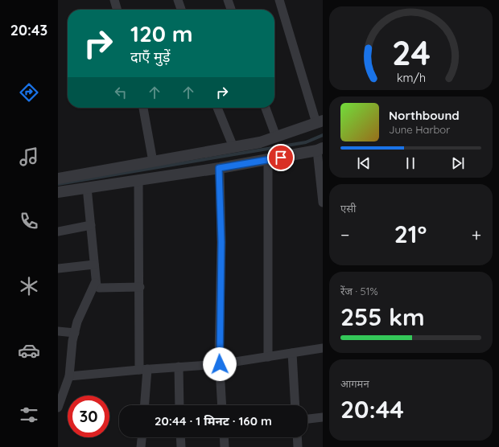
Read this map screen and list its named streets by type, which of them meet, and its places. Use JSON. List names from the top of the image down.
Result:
{
  "page": {
    "tabs": "20:43",
    "turn": ["120 m", "दाएँ मुड़ें"],
    "song": ["Northbound", "June Harbor"],
    "tile": [
      "एसी",
      ["रेंज · 51%", "255 km"],
      ["आगमन", "20:44"]
    ],
    "heat": ["−", "21°", "+"],
    "limit": "30",
    "trip": "20:44 · 1 मिनट · 160 m",
    "gauge": ["24", "km/h"]
  }
}
